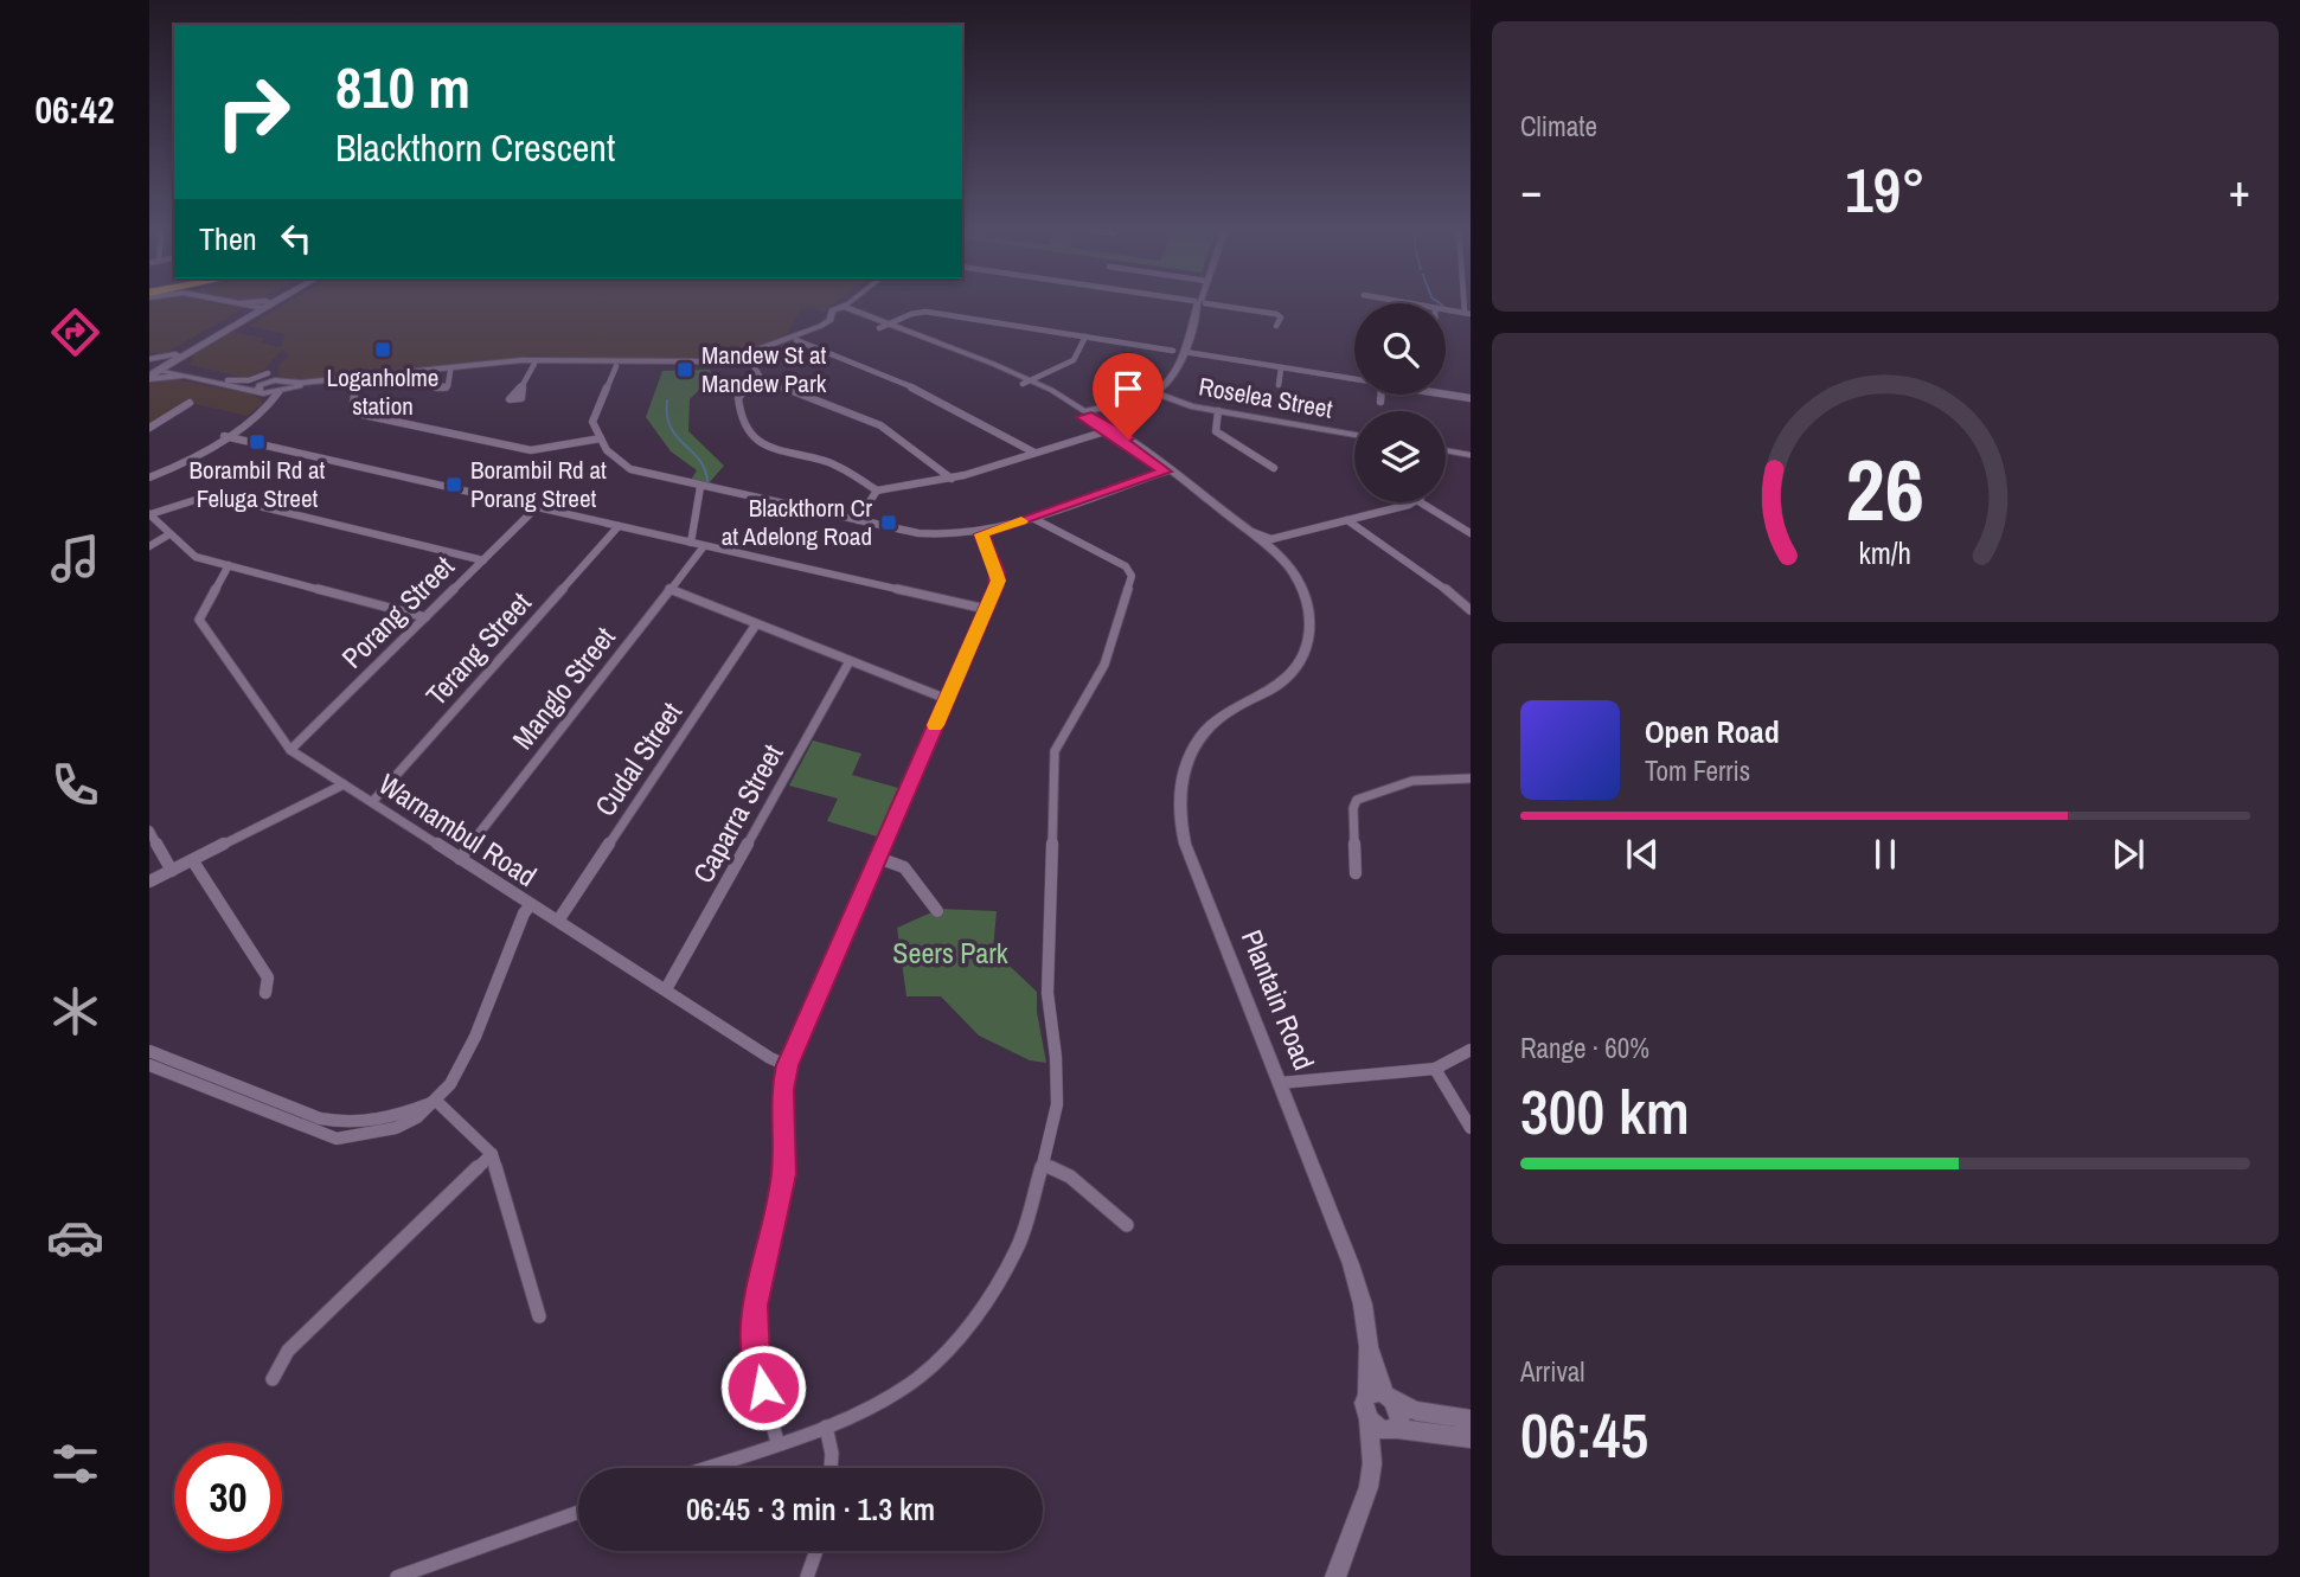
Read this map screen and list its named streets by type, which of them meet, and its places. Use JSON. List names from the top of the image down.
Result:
{
  "streets": {
    "street": [
      "Roselea Street",
      "Porang Street",
      "Terang Street",
      "Manglo Street",
      "Cudal Street",
      "Caparra Street",
      "Warnambul Road",
      "Plantain Road"
    ]
  },
  "crossings": [
    ["Porang Street", "Warnambul Road"],
    ["Terang Street", "Warnambul Road"],
    ["Manglo Street", "Warnambul Road"],
    ["Cudal Street", "Warnambul Road"],
    ["Caparra Street", "Warnambul Road"]
  ],
  "parks": ["Seers Park"],
  "places": {
    "transit": [
      "Loganholme station",
      "Mandew St at Mandew Park",
      "Borambil Rd at Feluga Street",
      "Borambil Rd at Porang Street",
      "Blackthorn Cr at Adelong Road"
    ]
  },
  "page": {
    "tabs": "06:42",
    "tile": [
      "Climate",
      ["Range · 60%", "300 km"],
      ["Arrival", "06:45"]
    ],
    "turn": ["810 m", "Blackthorn Crescent"],
    "heat": ["−", "19°", "+"],
    "then": "Then",
    "song": ["Open Road", "Tom Ferris"],
    "limit": "30",
    "trip": "06:45 · 3 min · 1.3 km",
    "gauge": ["26", "km/h"]
  }
}
